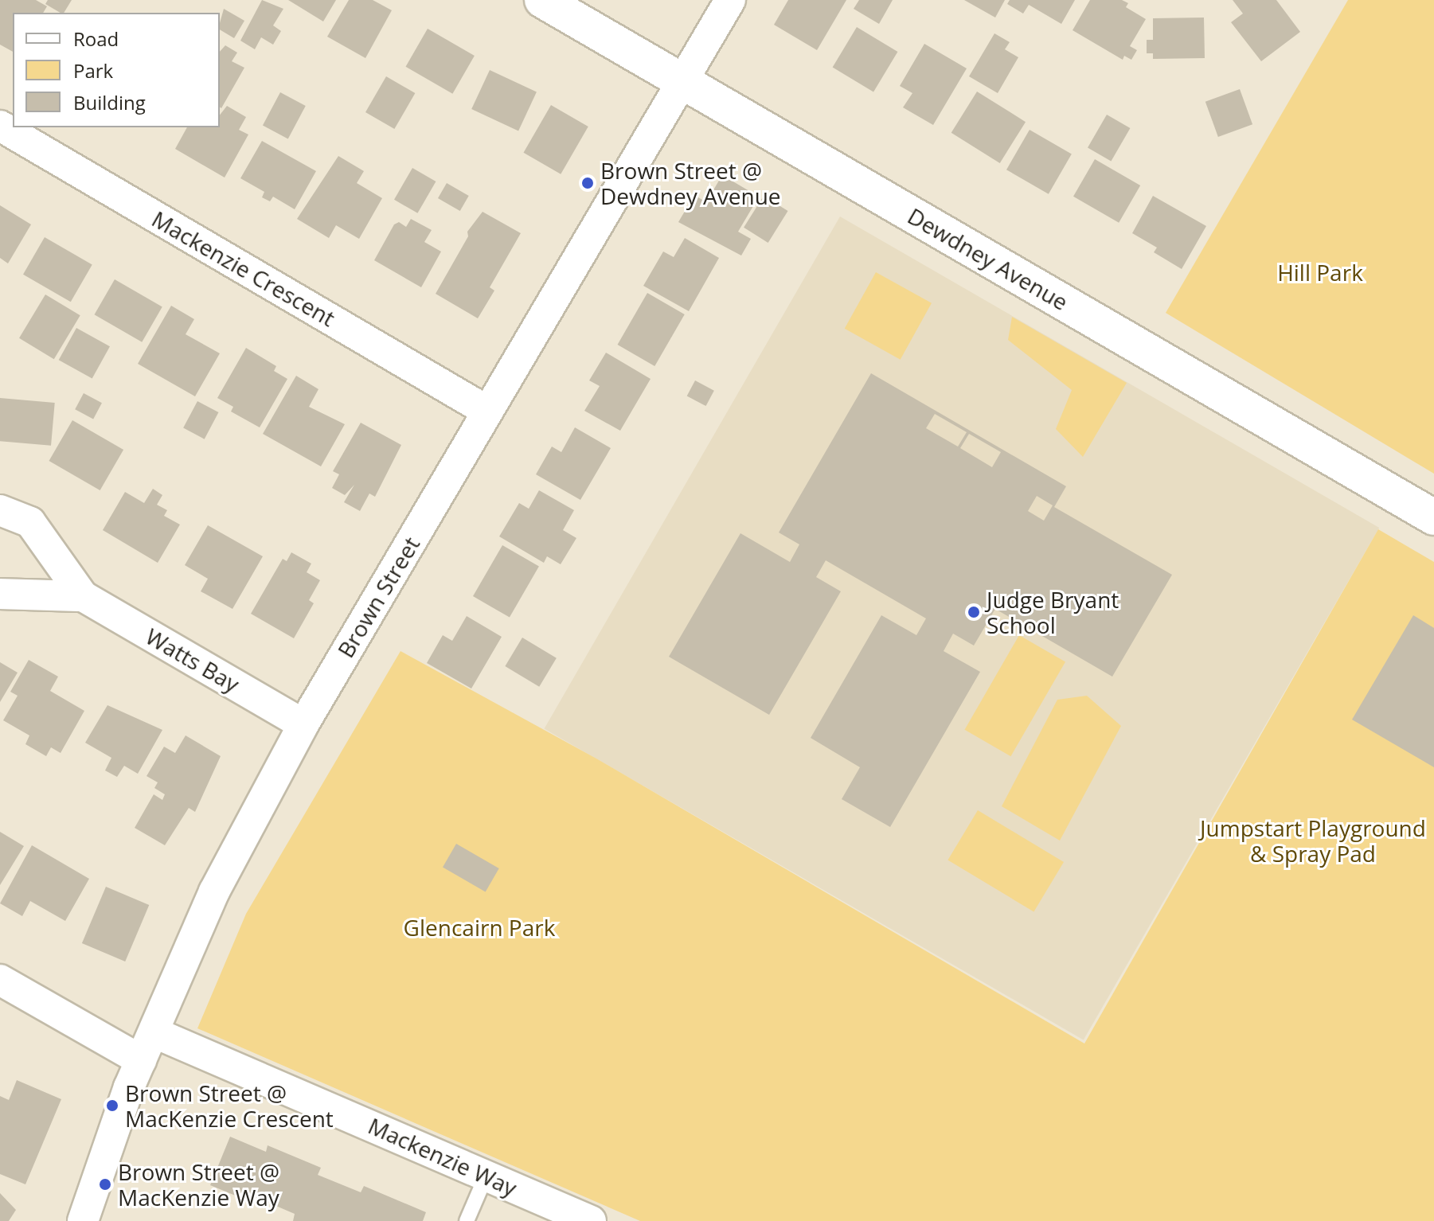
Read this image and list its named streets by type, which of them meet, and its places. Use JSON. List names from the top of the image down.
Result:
{
  "streets": {
    "street": [
      "Dewdney Avenue",
      "Mackenzie Crescent",
      "Brown Street",
      "Watts Bay",
      "Mackenzie Way"
    ]
  },
  "crossings": [
    ["Dewdney Avenue", "Brown Street"],
    ["Mackenzie Crescent", "Brown Street"],
    ["Brown Street", "Watts Bay"],
    ["Brown Street", "Mackenzie Way"]
  ],
  "parks": ["Hill Park", "Jumpstart Playground & Spray Pad", "Glencairn Park"],
  "places": [
    "Brown Street @ Dewdney Avenue",
    "Judge Bryant School",
    "Brown Street @ MacKenzie Crescent",
    "Brown Street @ MacKenzie Way"
  ],
  "legend": ["Road", "Park", "Building"]
}
